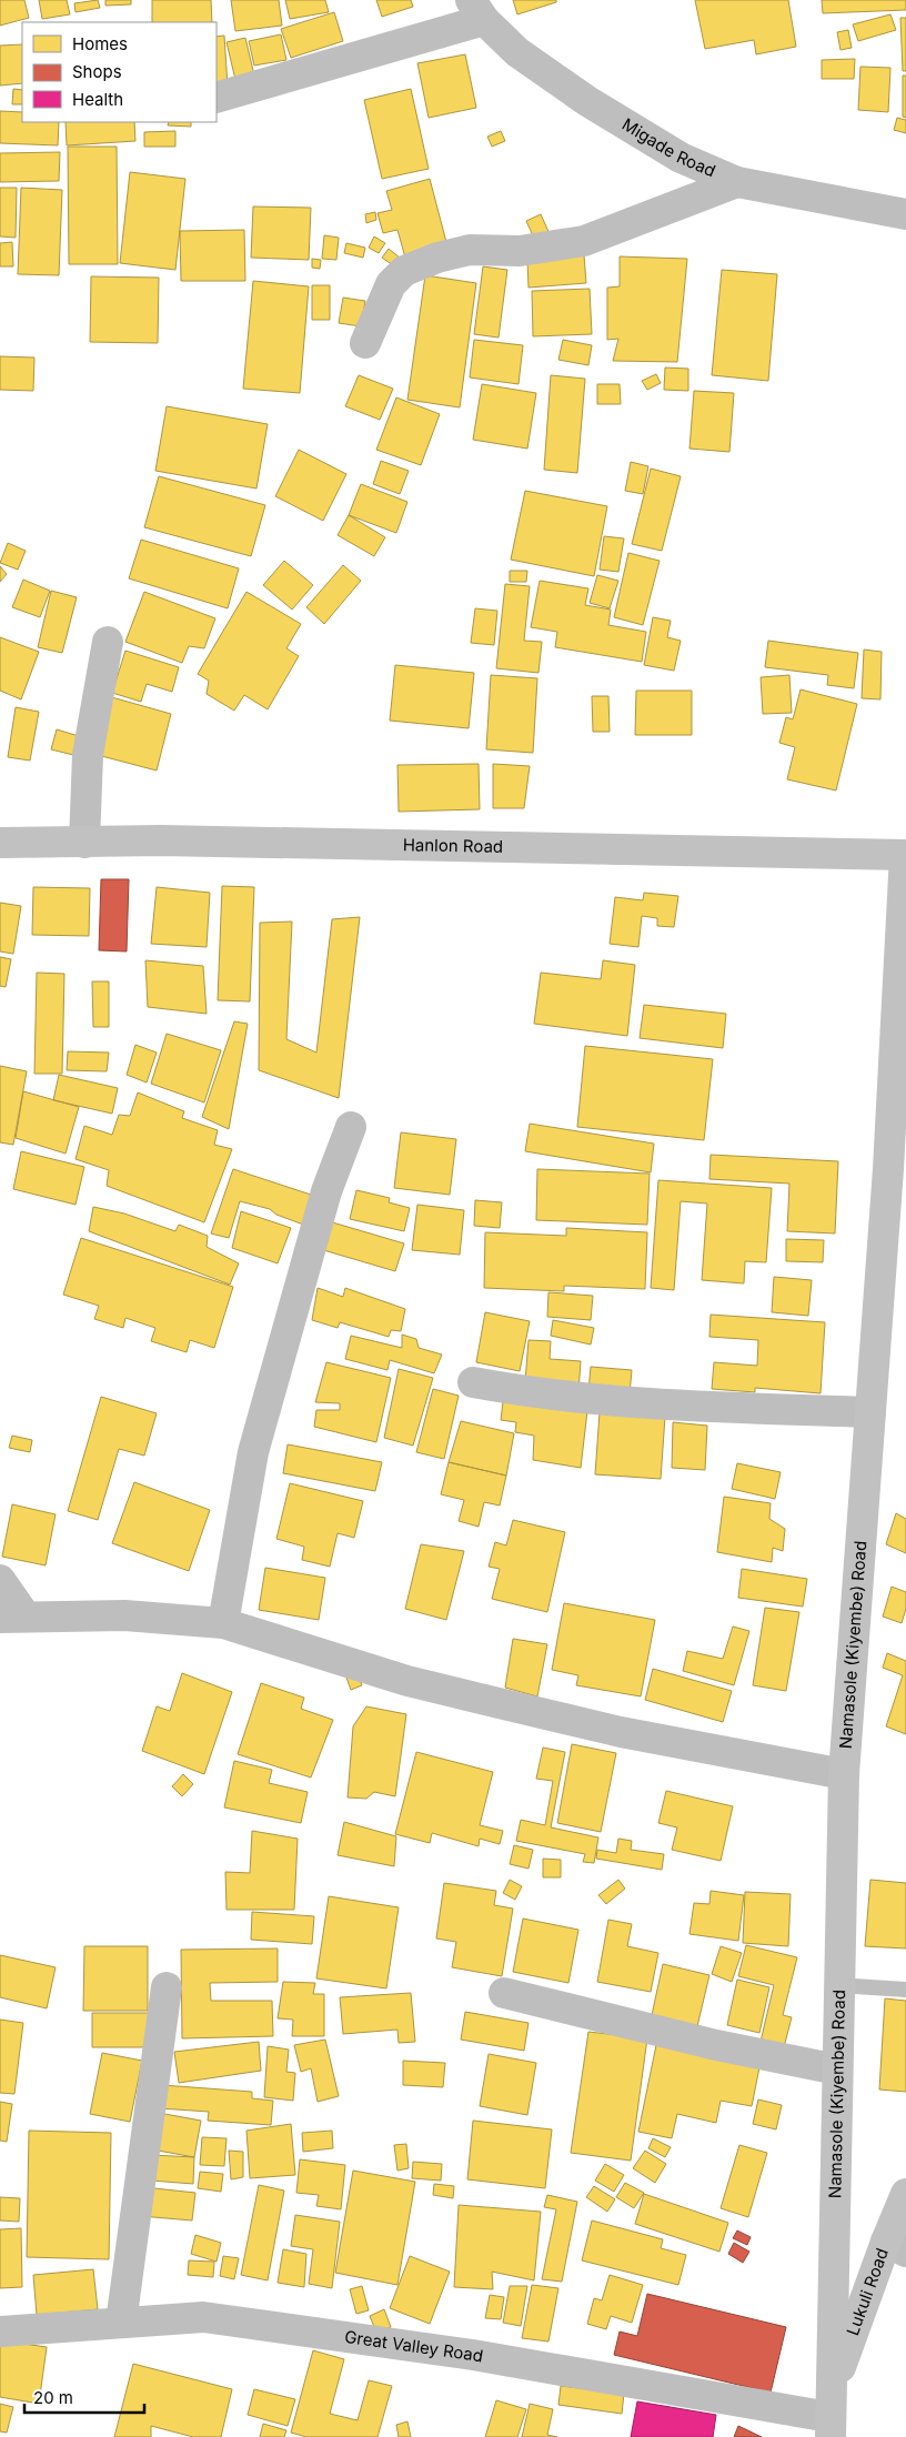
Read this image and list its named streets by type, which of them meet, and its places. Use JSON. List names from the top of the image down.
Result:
{
  "streets": {
    "main road": ["Hanlon Road", "Namasole (Kiyembe) Road", "Lukuli Road"],
    "street": ["Migade Road", "Great Valley Road"]
  },
  "crossings": [
    ["Hanlon Road", "Namasole (Kiyembe) Road"],
    ["Namasole (Kiyembe) Road", "Lukuli Road"],
    ["Namasole (Kiyembe) Road", "Great Valley Road"],
    ["Lukuli Road", "Great Valley Road"]
  ],
  "legend": ["Homes", "Shops", "Health"],
  "scale_bar": "20 m"
}
